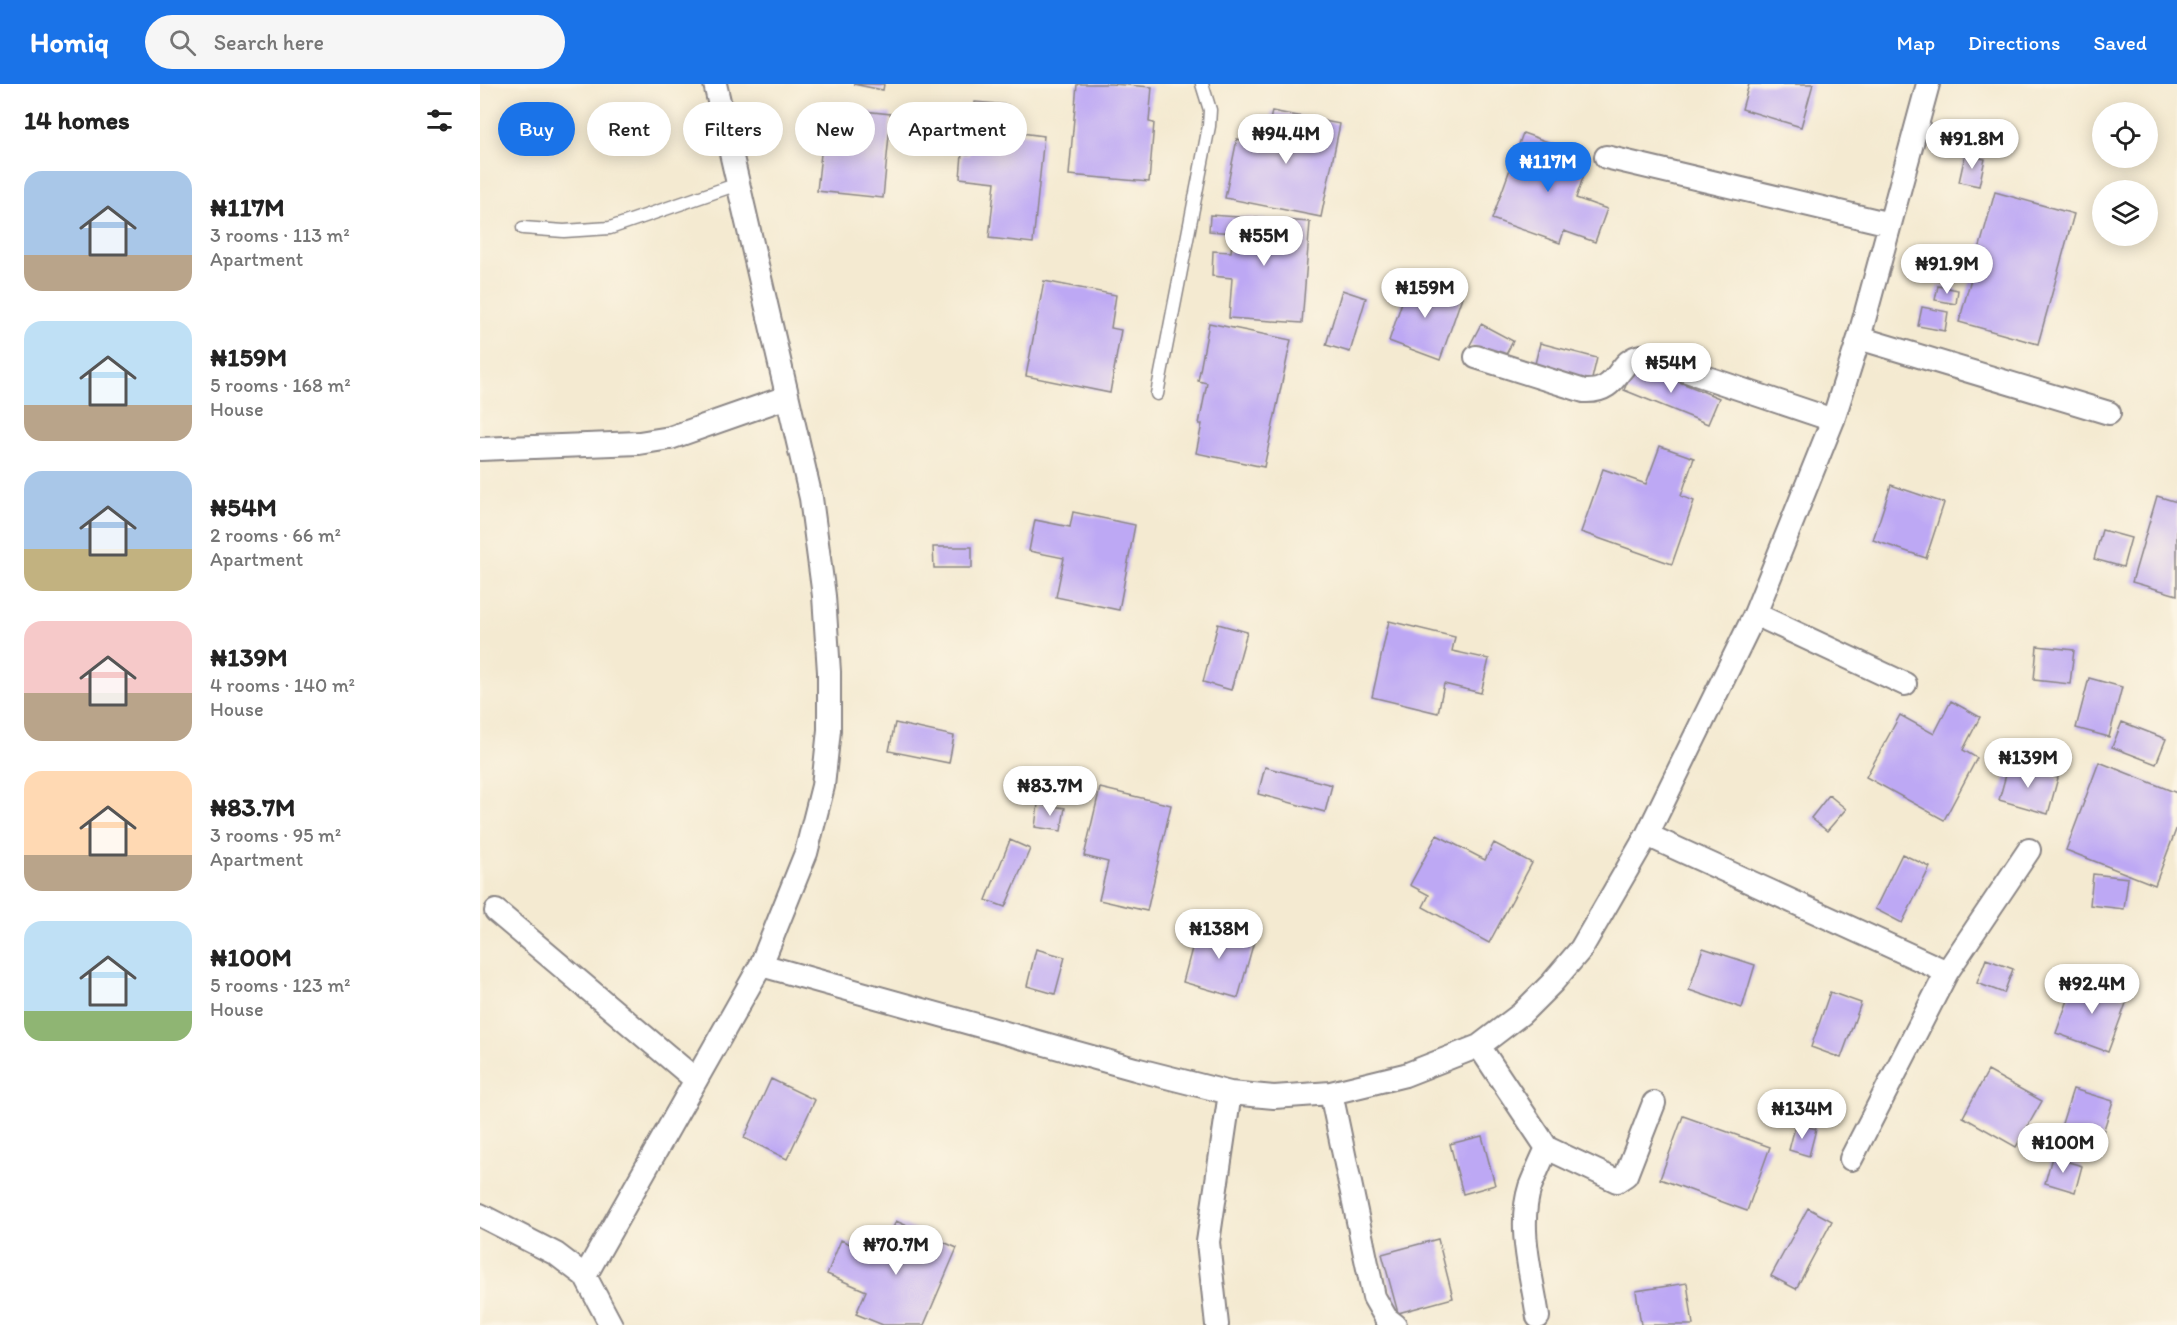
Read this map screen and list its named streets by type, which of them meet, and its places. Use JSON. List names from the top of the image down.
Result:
{
  "page": {
    "header": "Homiq",
    "search": "Search here",
    "nav": ["Map", "Directions", "Saved"],
    "heading": "14 homes",
    "chip": [
      "Buy",
      "Rent",
      "Filters",
      "New",
      "Apartment"
    ],
    "price": [
      "₦94.4M",
      "₦91.8M",
      "₦117M",
      "₦55M",
      "₦91.9M",
      "₦159M",
      "₦54M",
      "₦139M",
      "₦83.7M",
      "₦138M",
      "₦92.4M",
      "₦134M",
      "₦100M",
      "₦70.7M"
    ],
    "list": [
      {
        "name": "₦117M",
        "note": "3 rooms · 113 m² · Apartment"
      },
      {
        "name": "₦159M",
        "note": "5 rooms · 168 m² · House"
      },
      {
        "name": "₦54M",
        "note": "2 rooms · 66 m² · Apartment"
      },
      {
        "name": "₦139M",
        "note": "4 rooms · 140 m² · House"
      },
      {
        "name": "₦83.7M",
        "note": "3 rooms · 95 m² · Apartment"
      },
      {
        "name": "₦100M",
        "note": "5 rooms · 123 m² · House"
      }
    ]
  }
}
